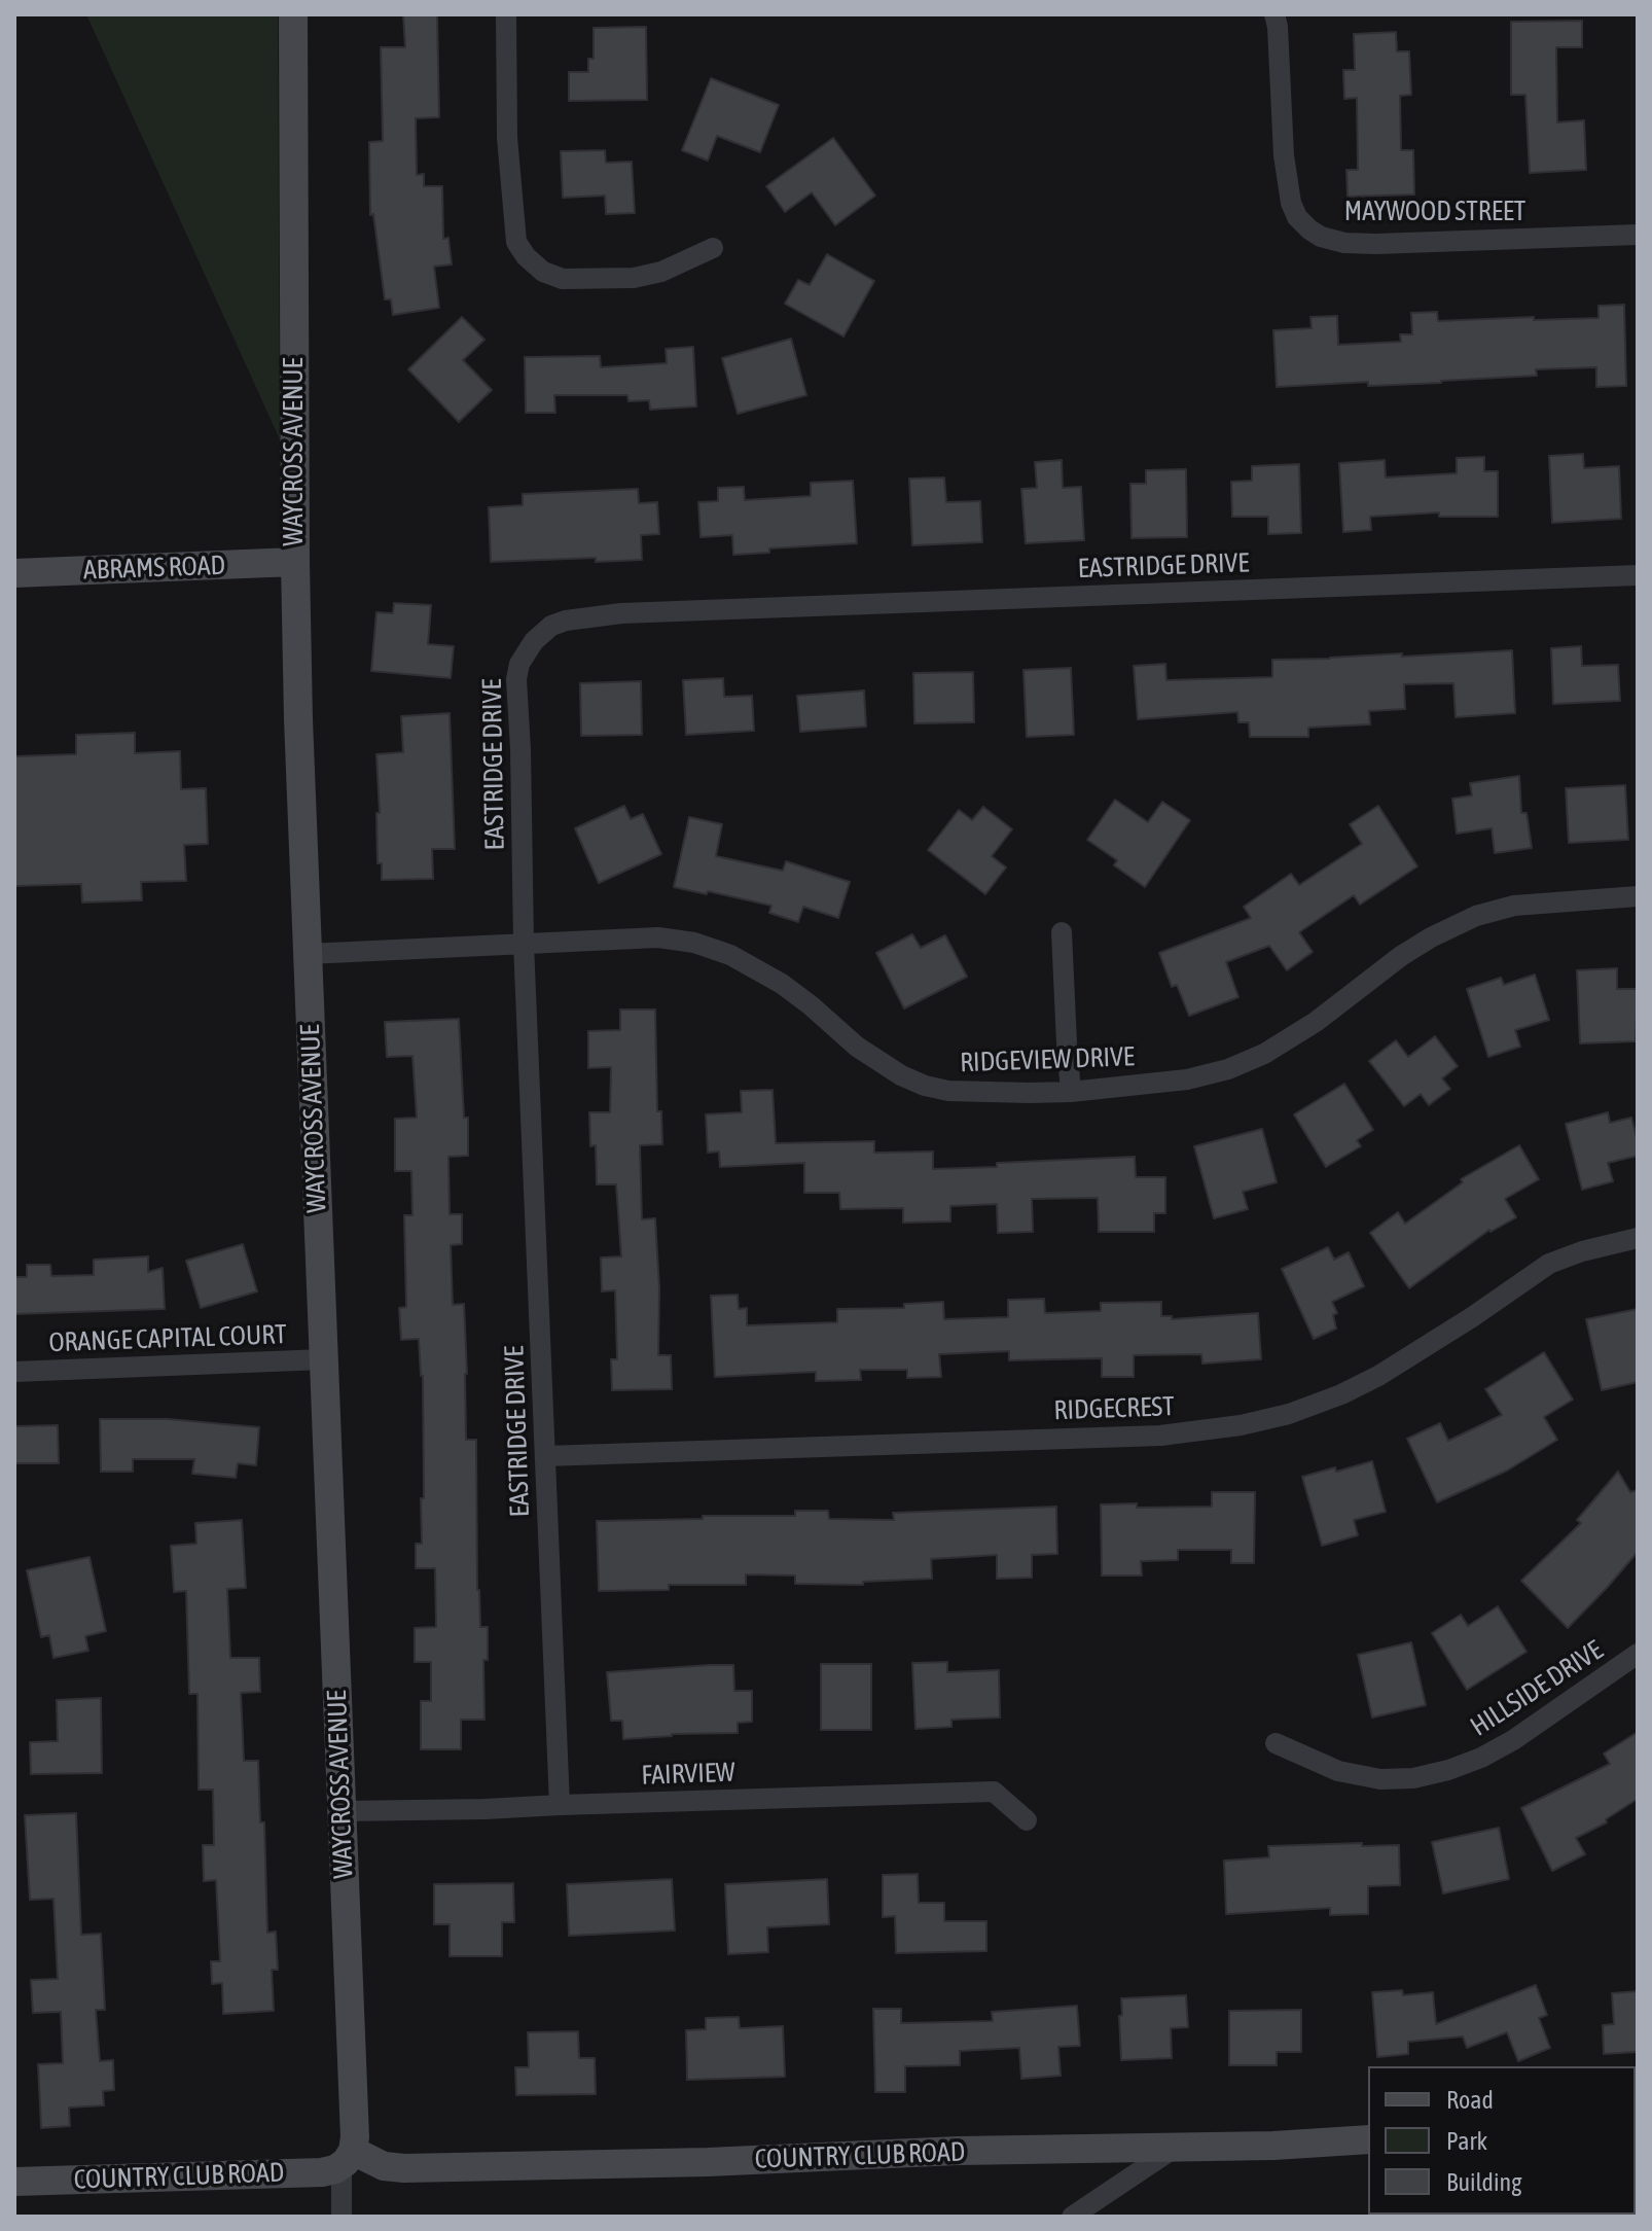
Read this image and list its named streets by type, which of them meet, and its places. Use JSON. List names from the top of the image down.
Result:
{
  "streets": {
    "street": [
      "MAYWOOD STREET",
      "WAYCROSS AVENUE",
      "EASTRIDGE DRIVE",
      "ABRAMS ROAD",
      "RIDGEVIEW DRIVE",
      "ORANGE CAPITAL COURT",
      "RIDGECREST",
      "HILLSIDE DRIVE",
      "FAIRVIEW",
      "COUNTRY CLUB ROAD"
    ]
  },
  "crossings": [
    ["WAYCROSS AVENUE", "ABRAMS ROAD"],
    ["WAYCROSS AVENUE", "RIDGEVIEW DRIVE"],
    ["WAYCROSS AVENUE", "ORANGE CAPITAL COURT"],
    ["WAYCROSS AVENUE", "FAIRVIEW"],
    ["WAYCROSS AVENUE", "COUNTRY CLUB ROAD"],
    ["EASTRIDGE DRIVE", "RIDGEVIEW DRIVE"],
    ["EASTRIDGE DRIVE", "RIDGECREST"],
    ["EASTRIDGE DRIVE", "FAIRVIEW"]
  ],
  "legend": ["Road", "Park", "Building"]
}
